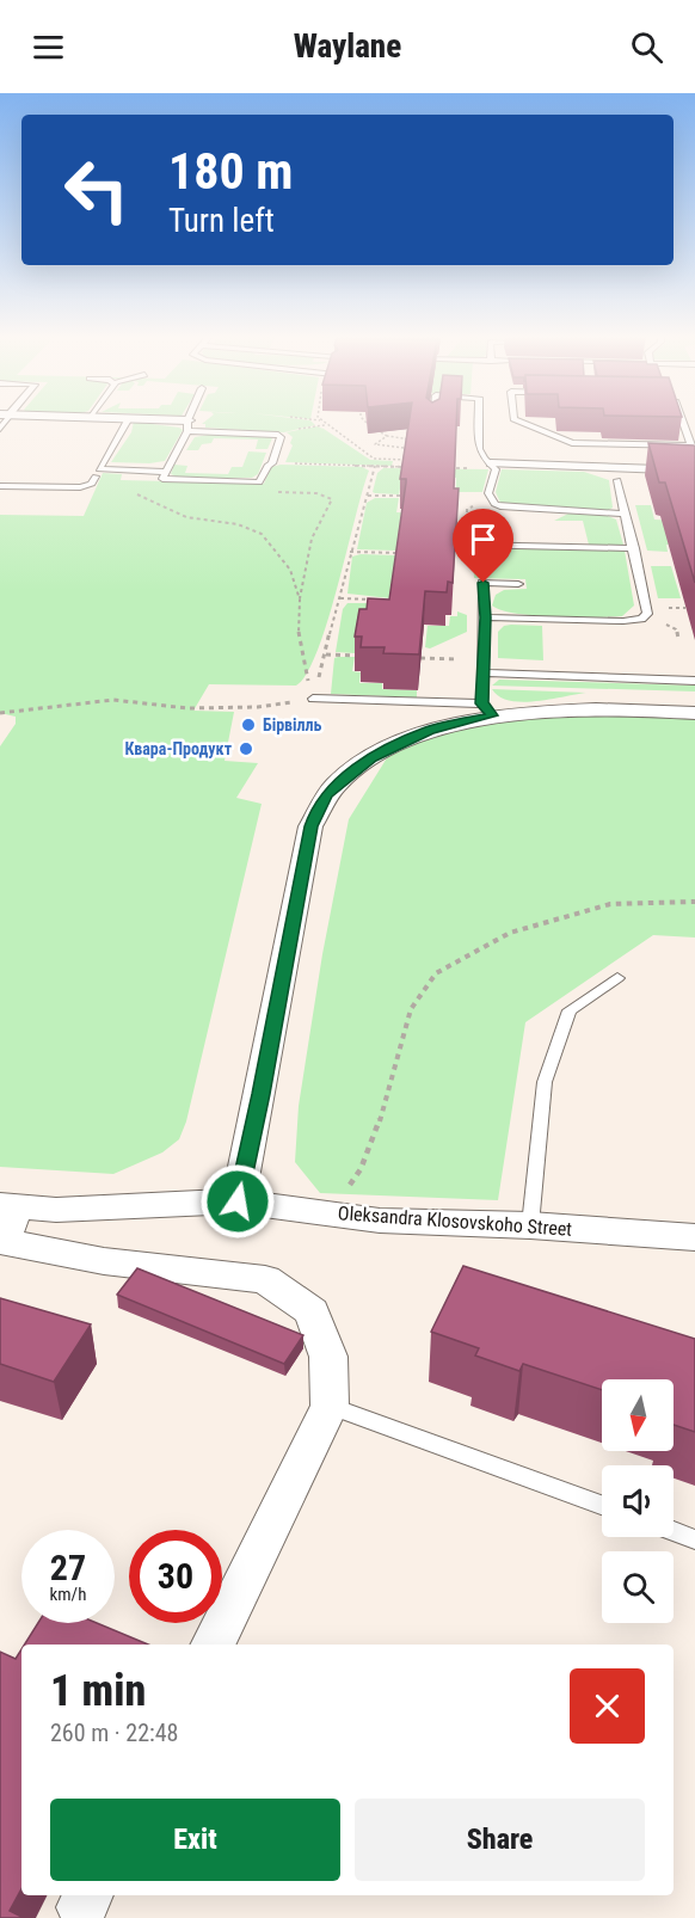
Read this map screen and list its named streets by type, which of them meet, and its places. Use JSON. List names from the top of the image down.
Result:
{
  "streets": {
    "street": ["Oleksandra Klosovskoho Street"]
  },
  "places": ["Бірвілль", "Квара-Продукт"],
  "north": "bottom",
  "page": {
    "header": "Waylane",
    "turn": ["180 m", "Turn left"],
    "speed": "27 km/h",
    "limit": "30",
    "heading": ["1 min", "260 m · 22:48"],
    "buttons": ["Exit", "Share"]
  }
}
